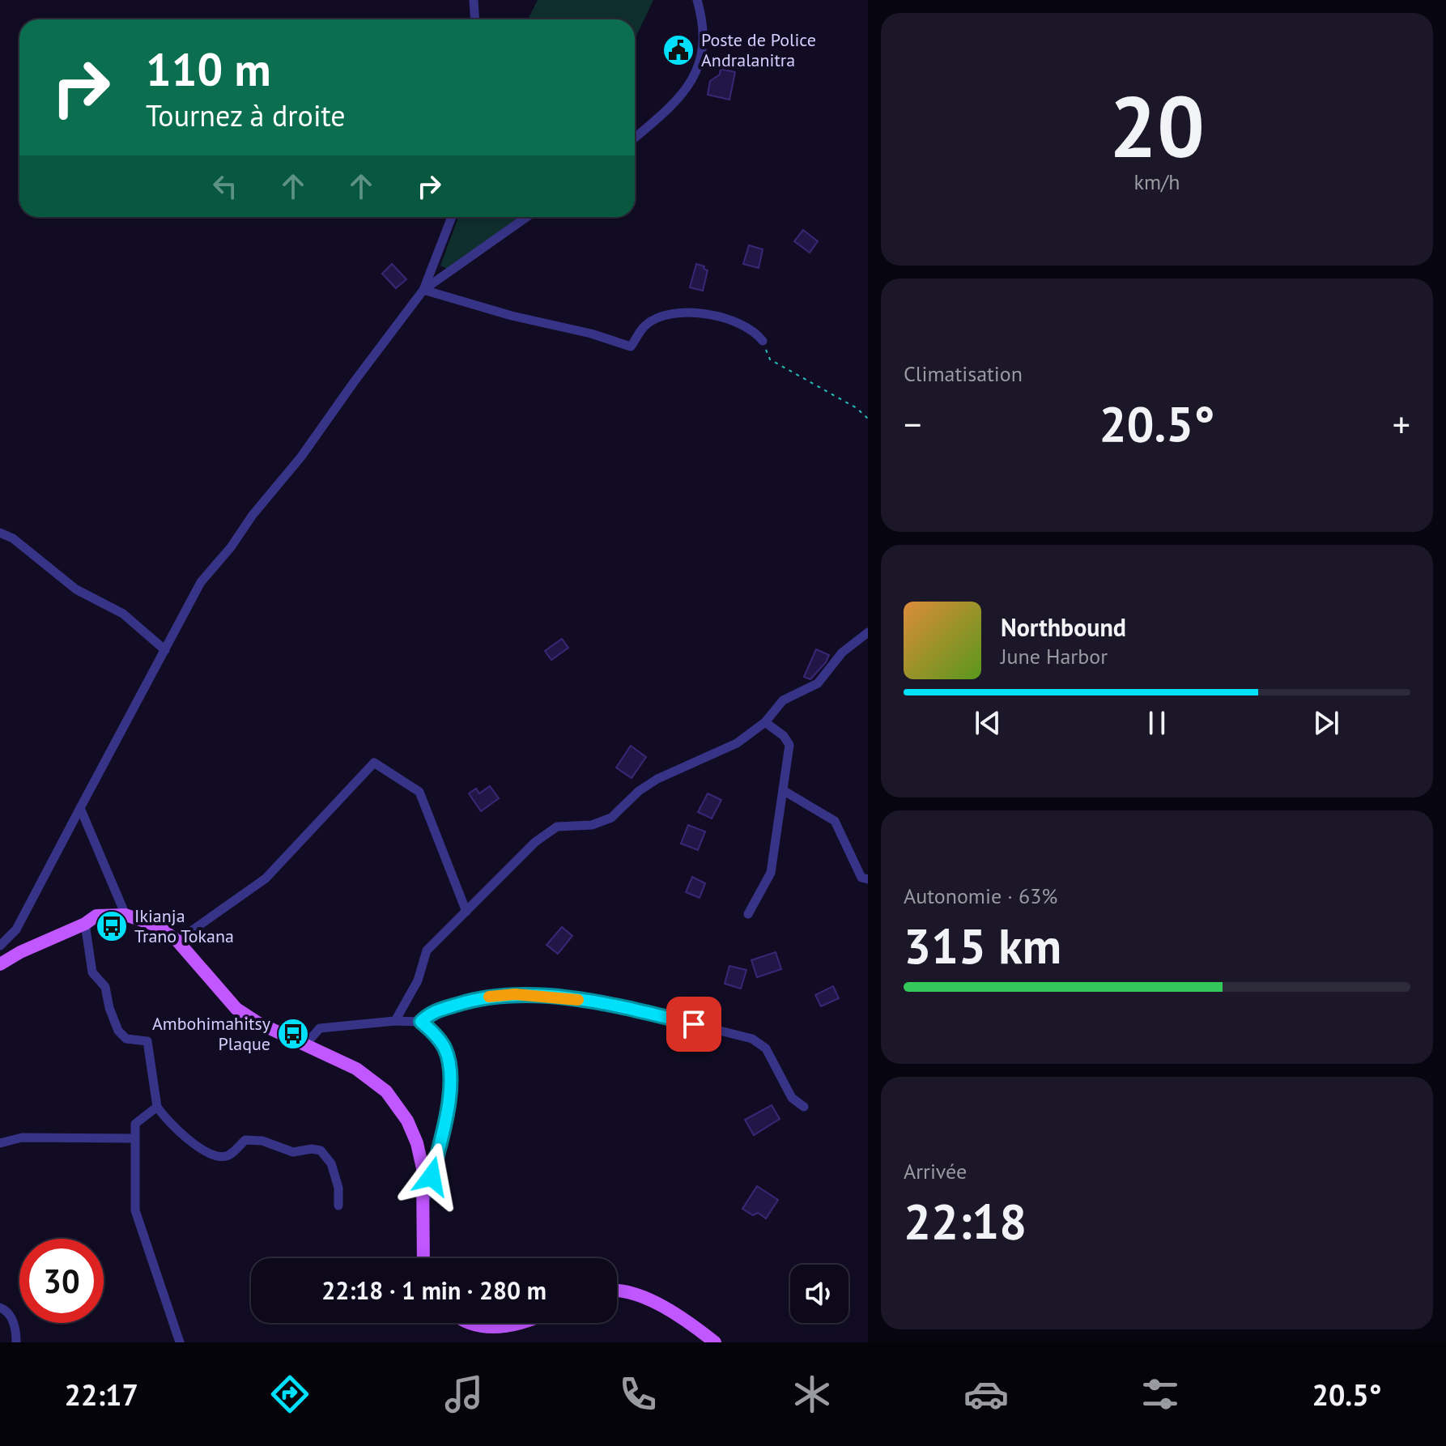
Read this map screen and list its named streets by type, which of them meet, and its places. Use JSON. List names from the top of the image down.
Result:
{
  "places": {
    "public building": ["Poste de Police Andralanitra"],
    "bus stop": ["Ikianja Trano Tokana", "Ambohimahitsy Plaque"]
  },
  "page": {
    "tile": [
      ["20", "km/h"],
      "Climatisation",
      ["Autonomie · 63%", "315 km"],
      ["Arrivée", "22:18"]
    ],
    "turn": ["110 m", "Tournez à droite"],
    "heat": ["−", "20.5°", "+"],
    "song": ["Northbound", "June Harbor"],
    "limit": "30",
    "trip": "22:18 · 1 min · 280 m",
    "tabs": ["22:17", "20.5°"]
  }
}
